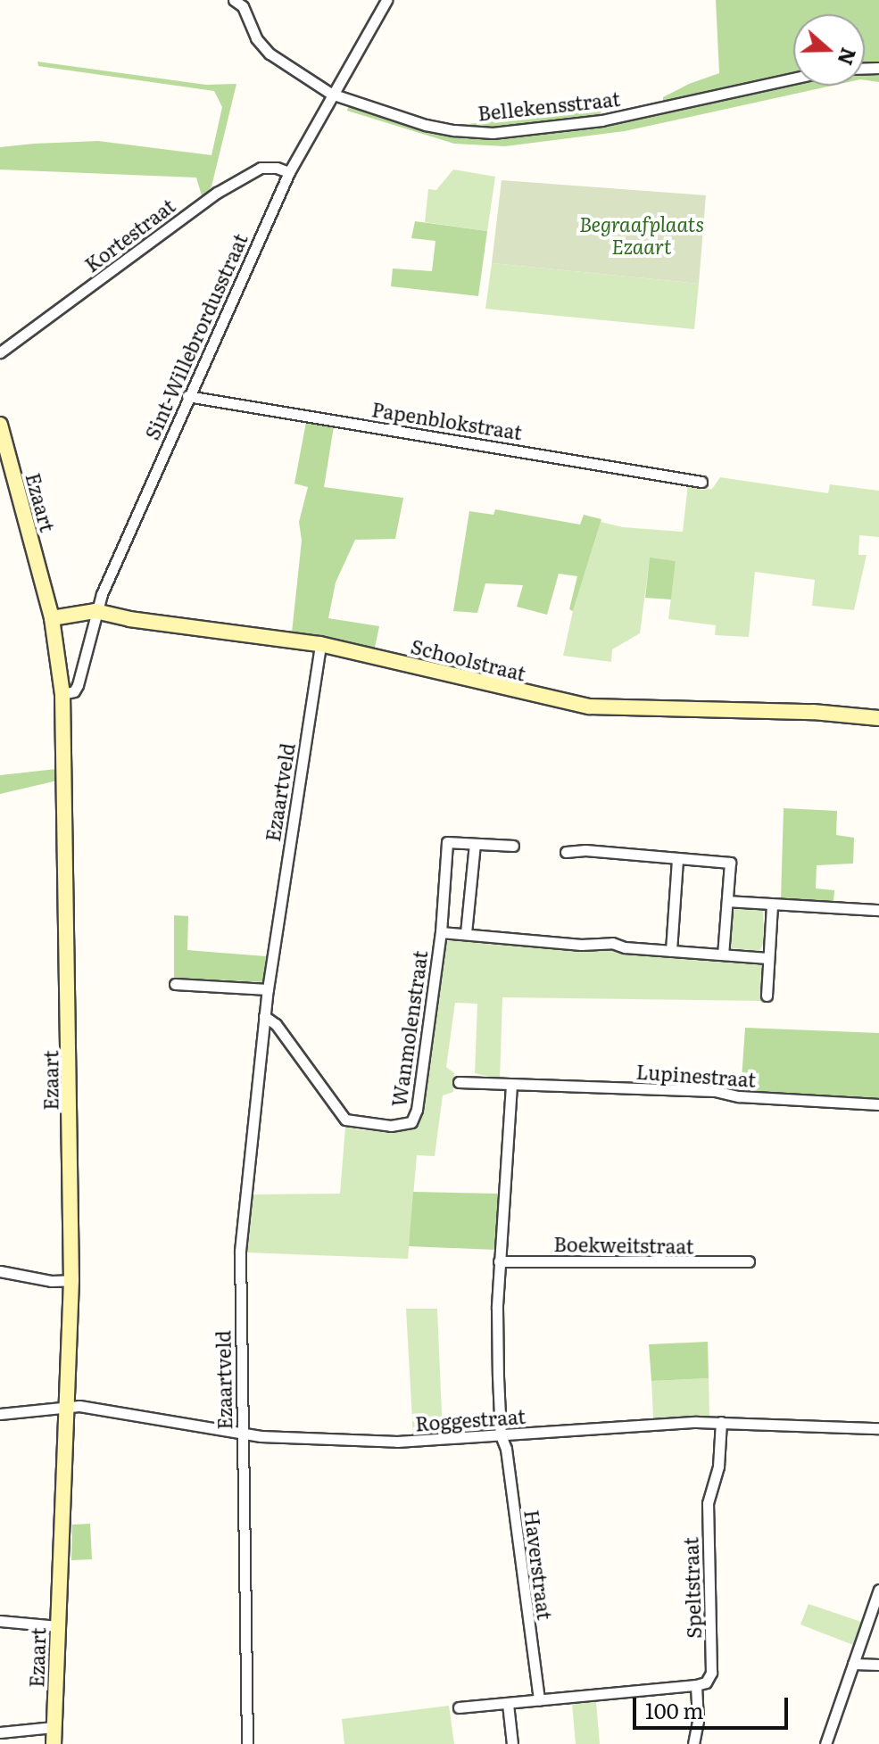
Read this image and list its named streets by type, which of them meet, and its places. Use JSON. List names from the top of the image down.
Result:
{
  "streets": {
    "main road": ["Ezaart", "Schoolstraat"],
    "street": [
      "Bellekensstraat",
      "Kortestraat",
      "Sint-Willebrordusstraat",
      "Papenblokstraat",
      "Ezaartveld",
      "Wanmolenstraat",
      "Lupinestraat",
      "Boekweitstraat",
      "Roggestraat",
      "Haverstraat",
      "Speltstraat"
    ]
  },
  "crossings": [
    ["Bellekensstraat", "Sint-Willebrordusstraat"],
    ["Kortestraat", "Sint-Willebrordusstraat"],
    ["Sint-Willebrordusstraat", "Papenblokstraat"],
    ["Sint-Willebrordusstraat", "Ezaart"],
    ["Sint-Willebrordusstraat", "Schoolstraat"],
    ["Ezaart", "Schoolstraat"],
    ["Ezaart", "Roggestraat"],
    ["Schoolstraat", "Ezaartveld"],
    ["Ezaartveld", "Wanmolenstraat"],
    ["Ezaartveld", "Roggestraat"],
    ["Roggestraat", "Haverstraat"],
    ["Roggestraat", "Speltstraat"]
  ],
  "parks": ["Begraafplaats Ezaart"],
  "scale_bar": "100 m",
  "north": "right"
}
